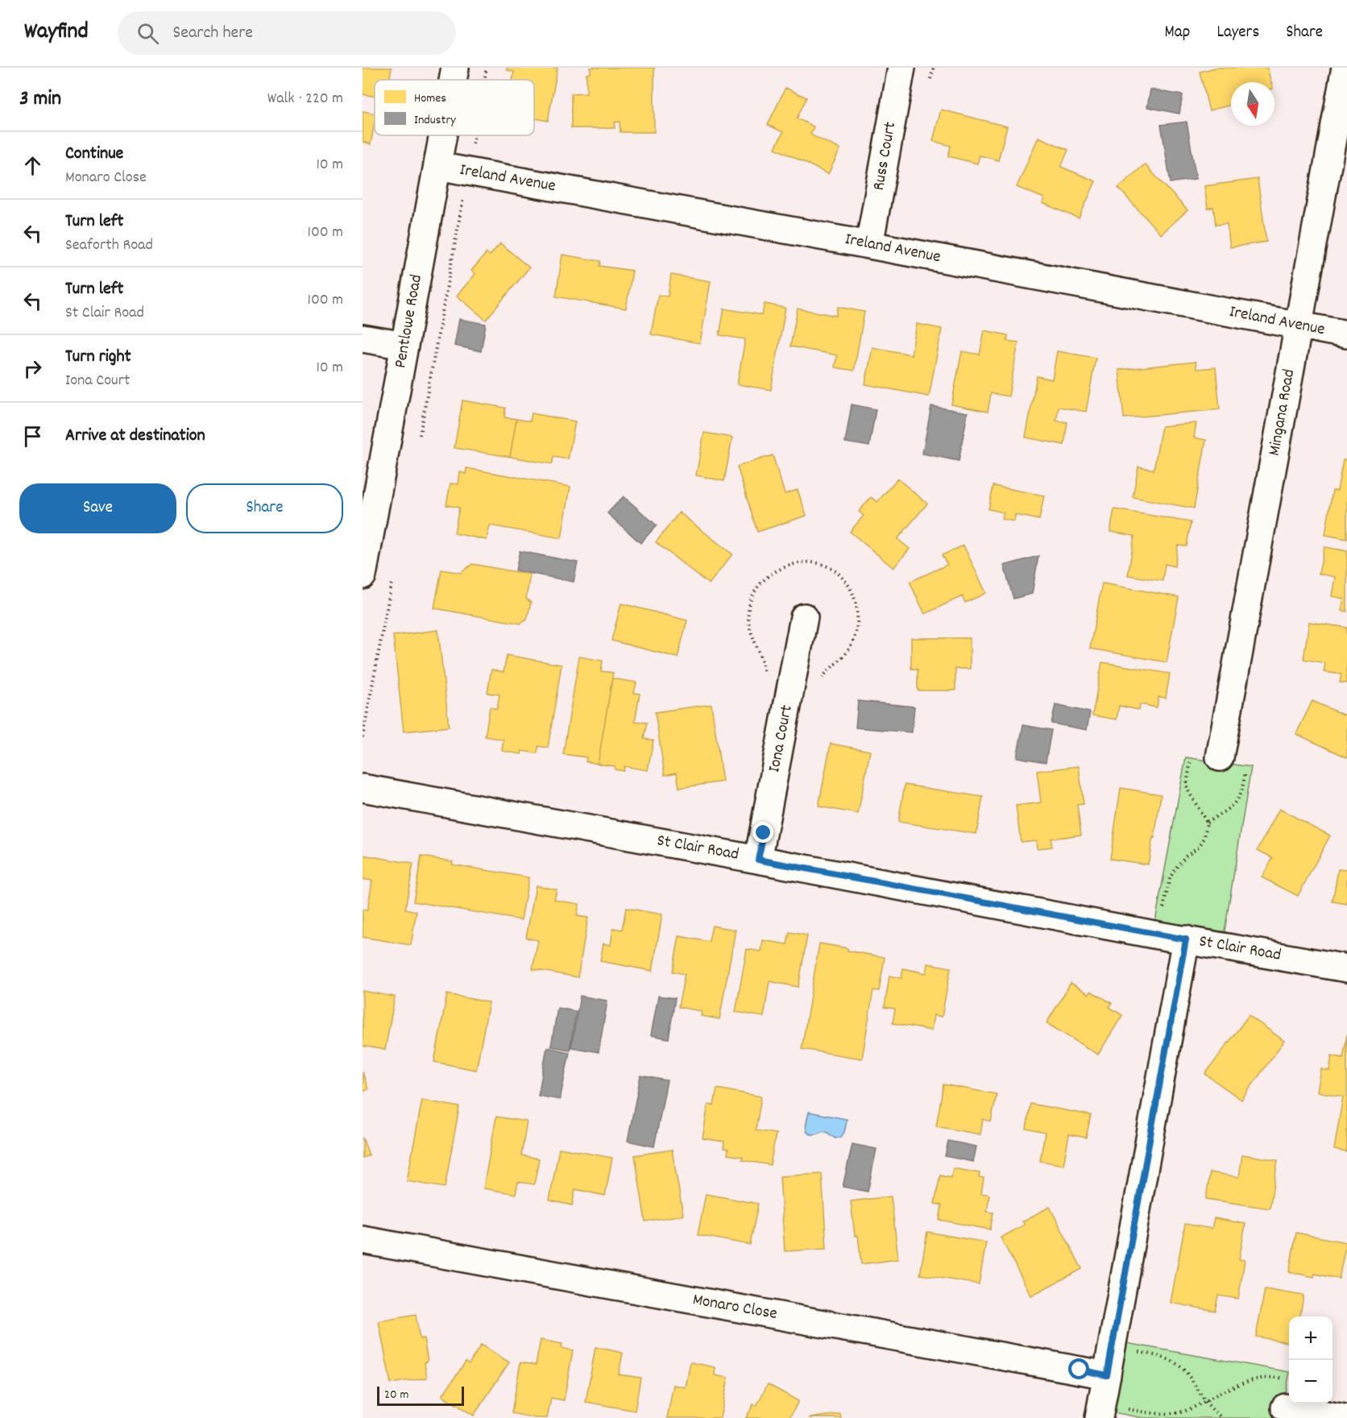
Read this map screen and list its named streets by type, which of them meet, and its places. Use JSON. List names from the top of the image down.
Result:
{
  "streets": {
    "street": [
      "Russ Court",
      "Ireland Avenue",
      "Pentlowe Road",
      "Mingana Road",
      "Iona Court",
      "St Clair Road",
      "Monaro Close"
    ]
  },
  "crossings": [
    ["Russ Court", "Ireland Avenue"],
    ["Ireland Avenue", "Pentlowe Road"],
    ["Ireland Avenue", "Mingana Road"],
    ["Iona Court", "St Clair Road"]
  ],
  "legend": ["Homes", "Industry"],
  "scale_bar": "20 m",
  "north": "bottom",
  "page": {
    "header": "Wayfind",
    "search": "Search here",
    "nav": ["Map", "Layers", "Share"],
    "heading": ["3 min", "Walk · 220 m"],
    "list": [
      ["Continue", "Monaro Close", "10 m"],
      ["Turn left", "Seaforth Road", "100 m"],
      ["Turn left", "St Clair Road", "100 m"],
      ["Turn right", "Iona Court", "10 m"],
      "Arrive at destination"
    ],
    "buttons": ["Save", "Share"],
    "map_buttons": ["+", "−"],
    "scale": "20 m"
  }
}
